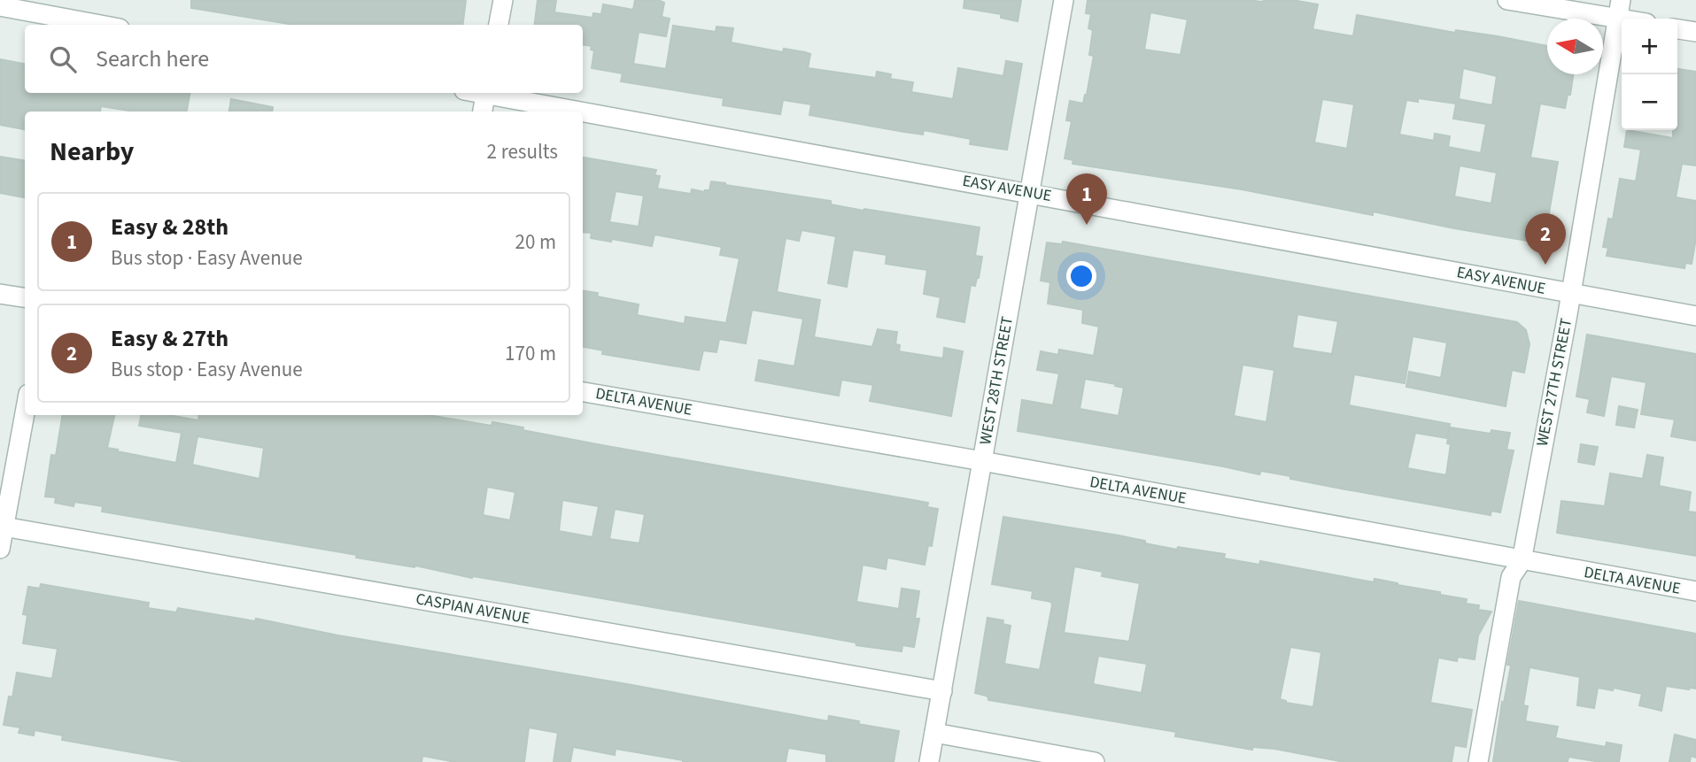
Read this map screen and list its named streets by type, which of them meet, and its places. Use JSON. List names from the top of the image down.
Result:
{
  "streets": {
    "street": [
      "EASY AVENUE",
      "WEST 28TH STREET",
      "WEST 27TH STREET",
      "DELTA AVENUE",
      "CASPIAN AVENUE"
    ]
  },
  "crossings": [
    ["EASY AVENUE", "WEST 28TH STREET"],
    ["EASY AVENUE", "WEST 27TH STREET"],
    ["WEST 28TH STREET", "DELTA AVENUE"],
    ["WEST 28TH STREET", "CASPIAN AVENUE"],
    ["WEST 27TH STREET", "DELTA AVENUE"]
  ],
  "north": "left",
  "page": {
    "map_buttons": ["+", "−"],
    "search": "Search here",
    "heading": ["Nearby", "2 results"],
    "pins": ["1", "2"],
    "list": [
      {
        "mark": "1",
        "name": "Easy & 28th",
        "note": "Bus stop · Easy Avenue",
        "value": "20 m"
      },
      {
        "mark": "2",
        "name": "Easy & 27th",
        "note": "Bus stop · Easy Avenue",
        "value": "170 m"
      }
    ]
  }
}
